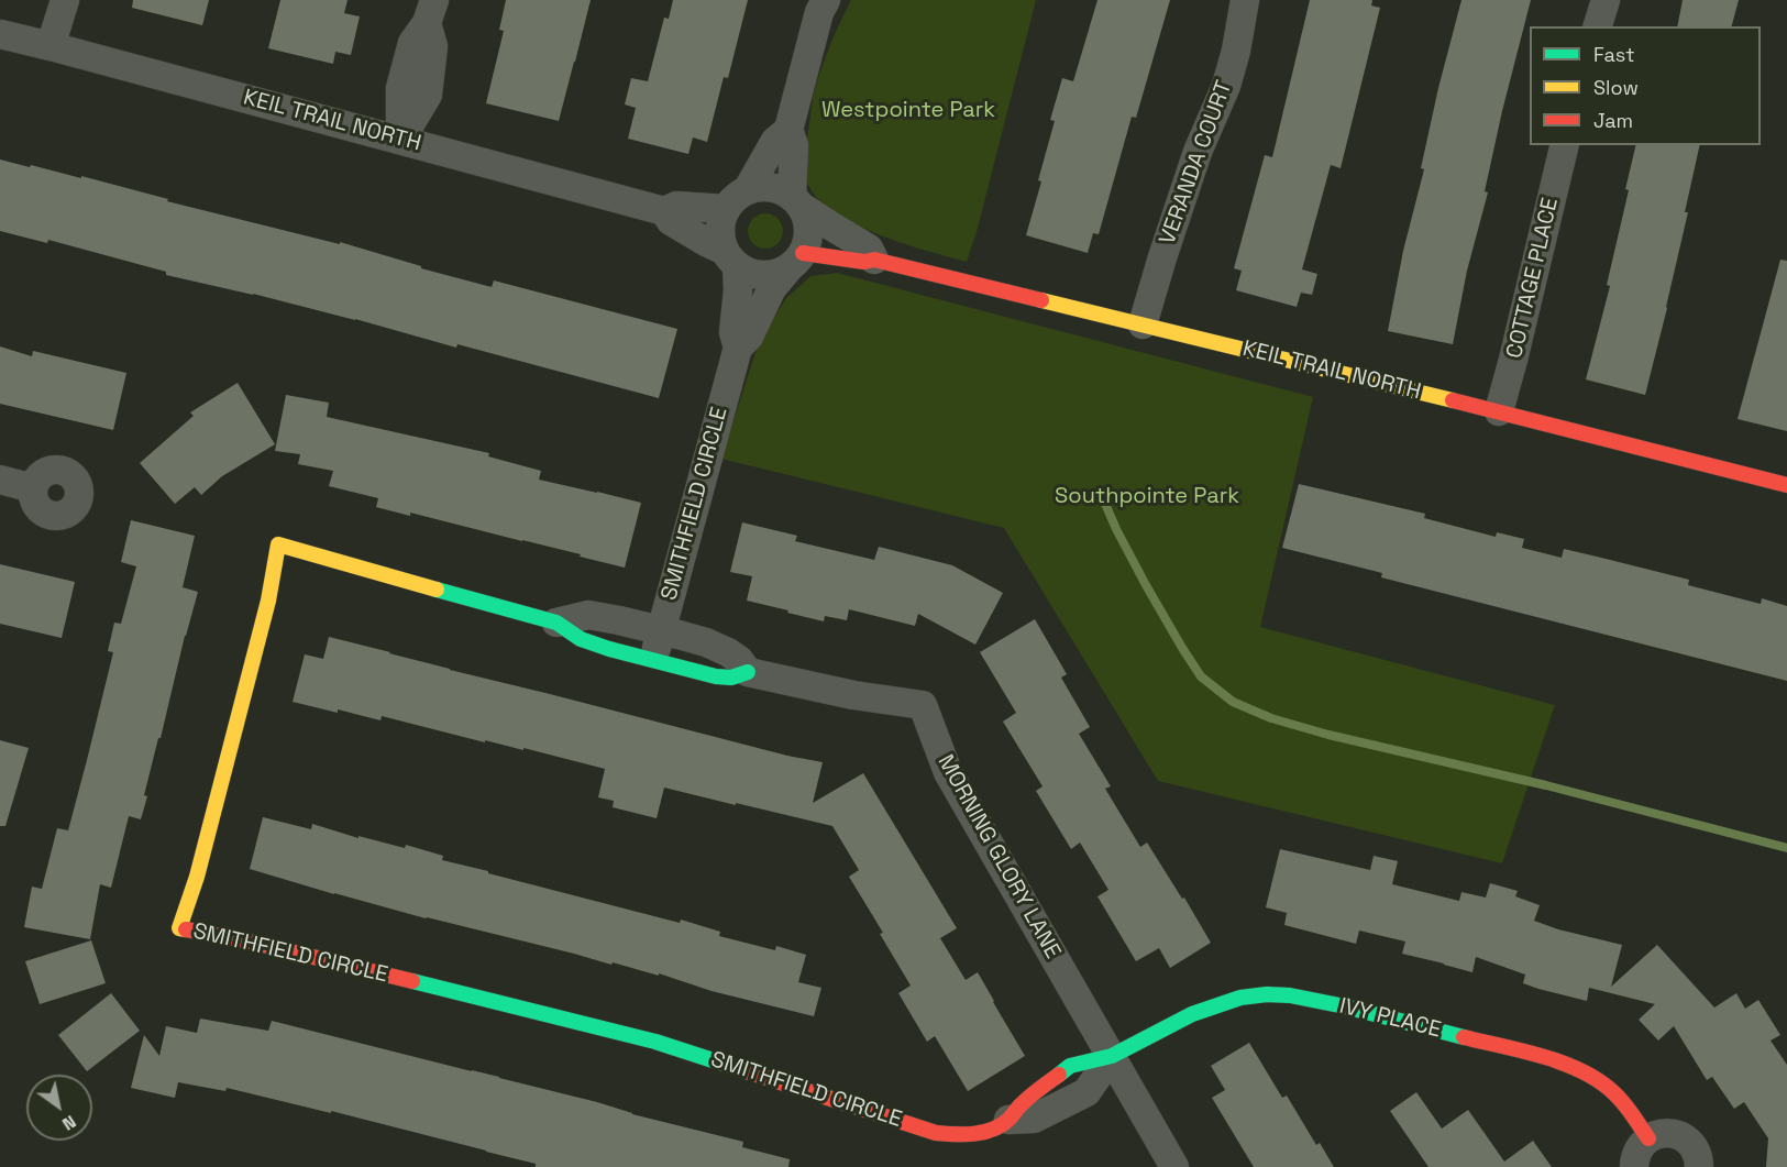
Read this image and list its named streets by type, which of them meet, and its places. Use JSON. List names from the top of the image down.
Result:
{
  "streets": {
    "street": [
      "KEIL TRAIL NORTH",
      "VERANDA COURT",
      "COTTAGE PLACE",
      "SMITHFIELD CIRCLE",
      "MORNING GLORY LANE",
      "IVY PLACE"
    ]
  },
  "crossings": [
    ["KEIL TRAIL NORTH", "VERANDA COURT"],
    ["KEIL TRAIL NORTH", "COTTAGE PLACE"],
    ["KEIL TRAIL NORTH", "SMITHFIELD CIRCLE"],
    ["SMITHFIELD CIRCLE", "MORNING GLORY LANE"],
    ["SMITHFIELD CIRCLE", "IVY PLACE"],
    ["MORNING GLORY LANE", "IVY PLACE"]
  ],
  "parks": ["Westpointe Park", "Southpointe Park"],
  "legend": ["Fast", "Slow", "Jam"],
  "north": "bottom right"
}
